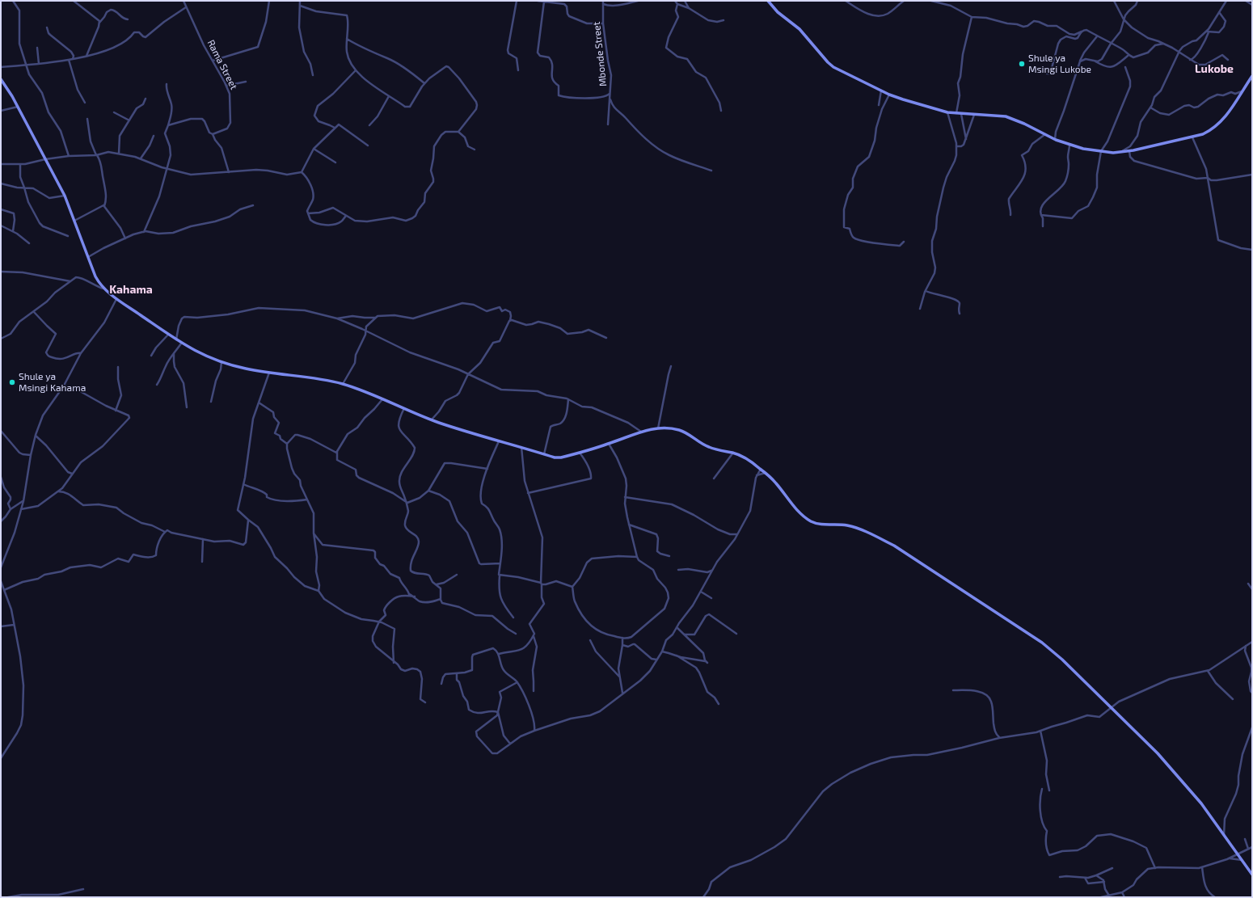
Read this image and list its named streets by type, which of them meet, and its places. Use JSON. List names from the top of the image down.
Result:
{
  "streets": {
    "street": ["Mbonde Street", "Rama Street"]
  },
  "districts": ["Lukobe", "Kahama"],
  "places": ["Shule ya Msingi Lukobe", "Shule ya Msingi Kahama"]
}
